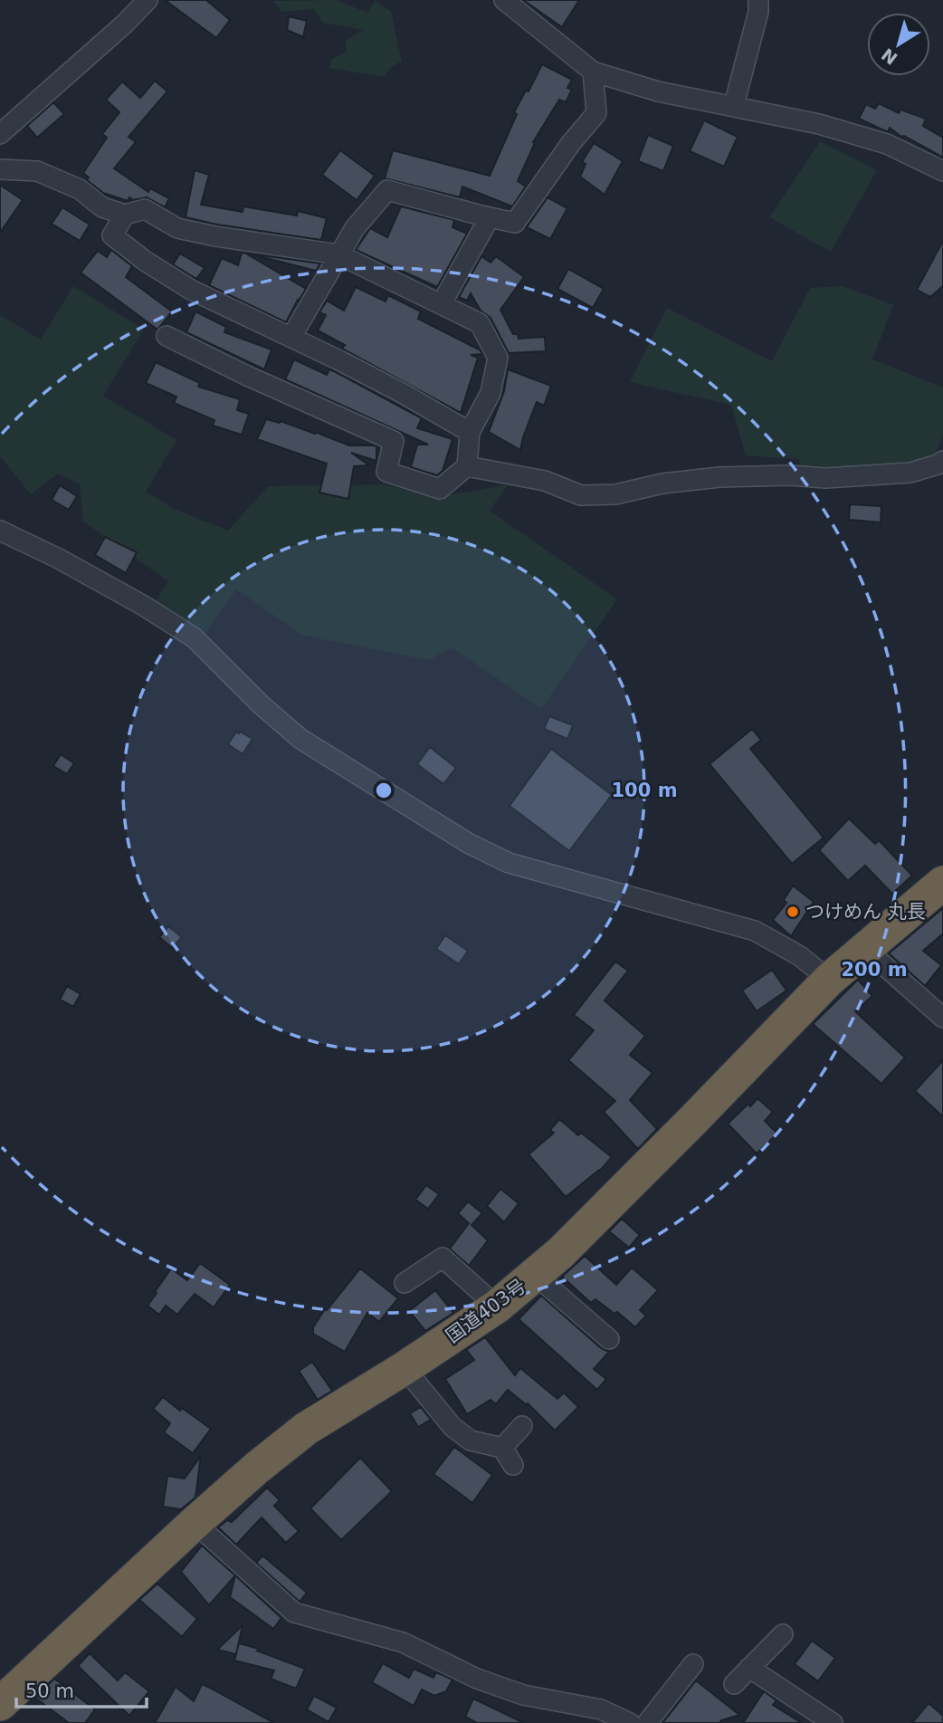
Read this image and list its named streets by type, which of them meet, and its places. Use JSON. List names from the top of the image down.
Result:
{
  "streets": {
    "highway": ["国道403号"]
  },
  "places": ["つけめん 丸長"],
  "scale_bar": "50 m",
  "north": "bottom left",
  "rings": ["100 m", "200 m"]
}
